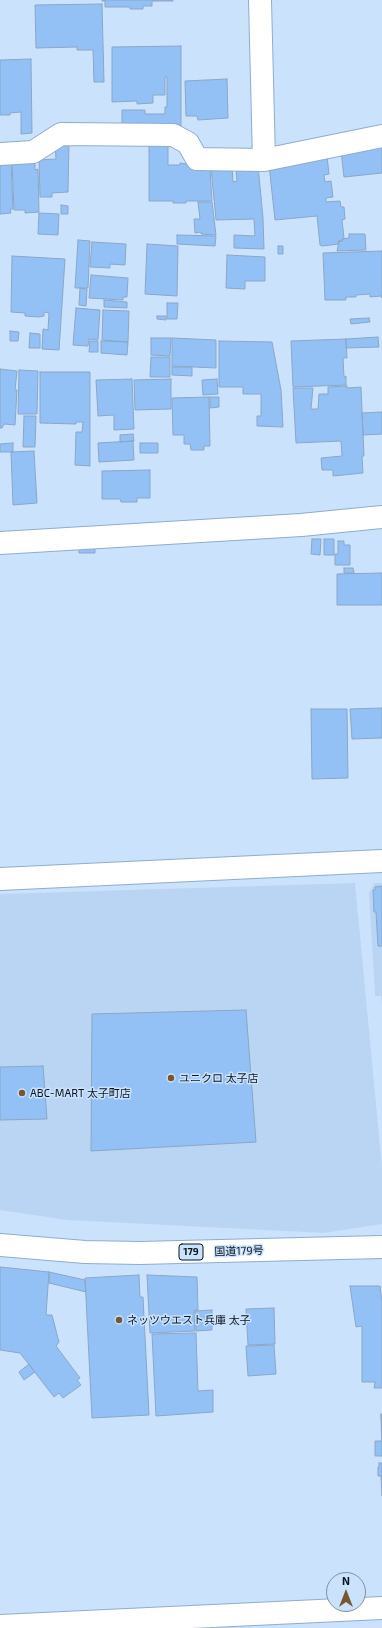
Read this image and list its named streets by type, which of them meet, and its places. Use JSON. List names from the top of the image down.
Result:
{
  "streets": {
    "main road": ["国道179号", "179"]
  },
  "places": ["ユニクロ 太子店", "ABC-MART 太子町店", "ネッツウエスト兵庫 太子"],
  "north": "top"
}
